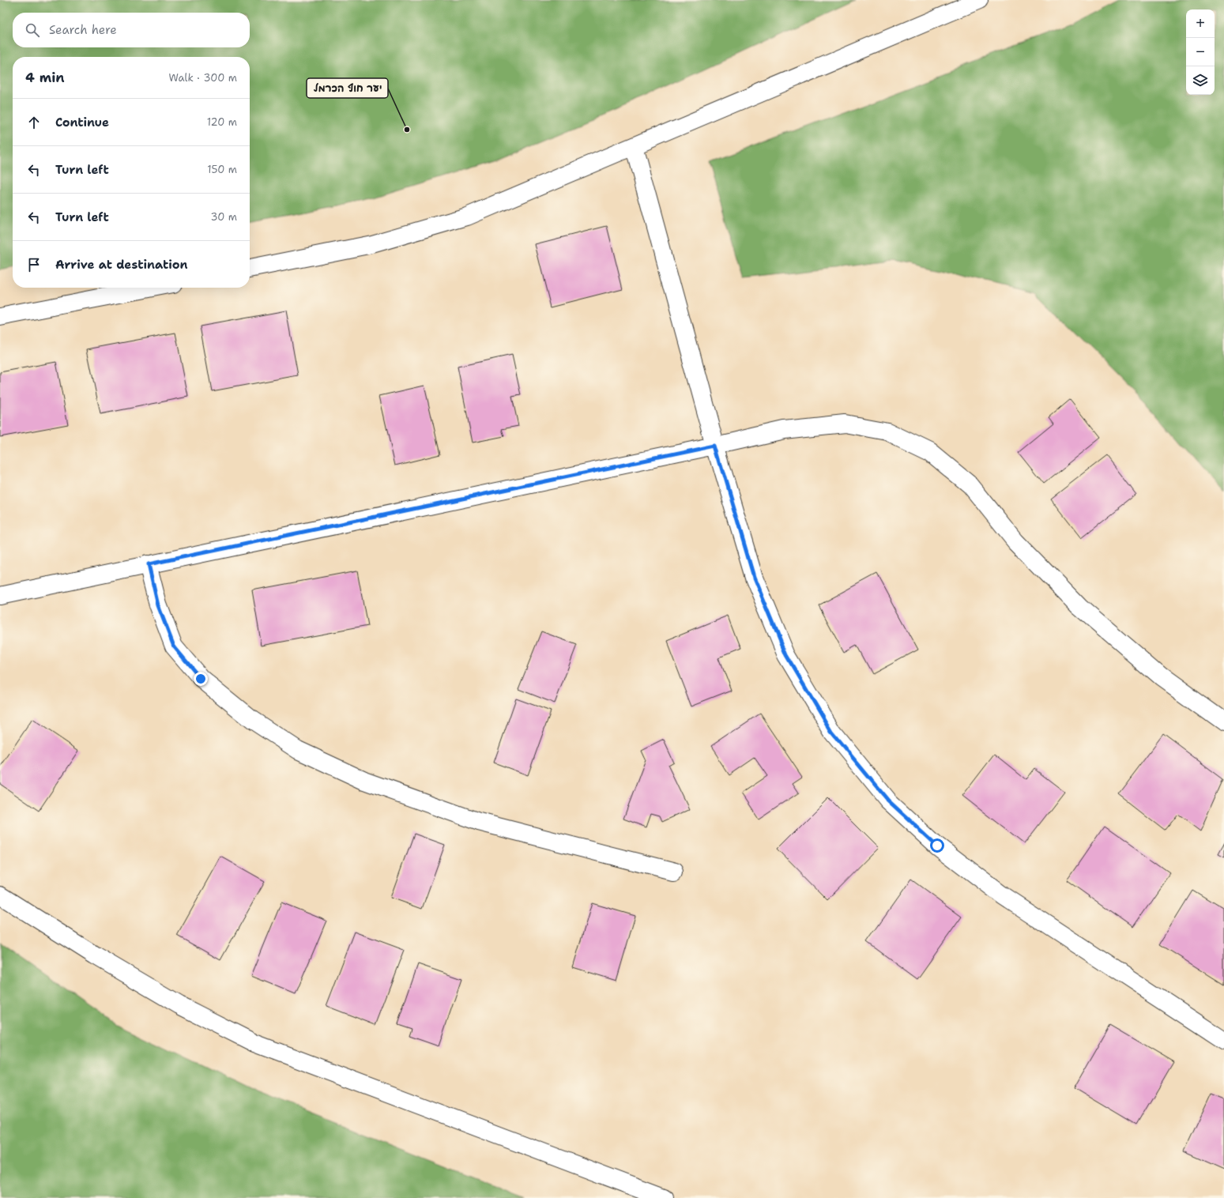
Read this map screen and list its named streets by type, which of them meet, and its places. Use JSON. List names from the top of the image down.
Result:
{
  "places": ["יער חוף הכרמל"],
  "page": {
    "map_buttons": ["+", "−"],
    "search": "Search here",
    "heading": ["4 min", "Walk · 300 m"],
    "list": [
      ["Continue", "120 m"],
      ["Turn left", "150 m"],
      ["Turn left", "30 m"],
      "Arrive at destination"
    ]
  }
}
